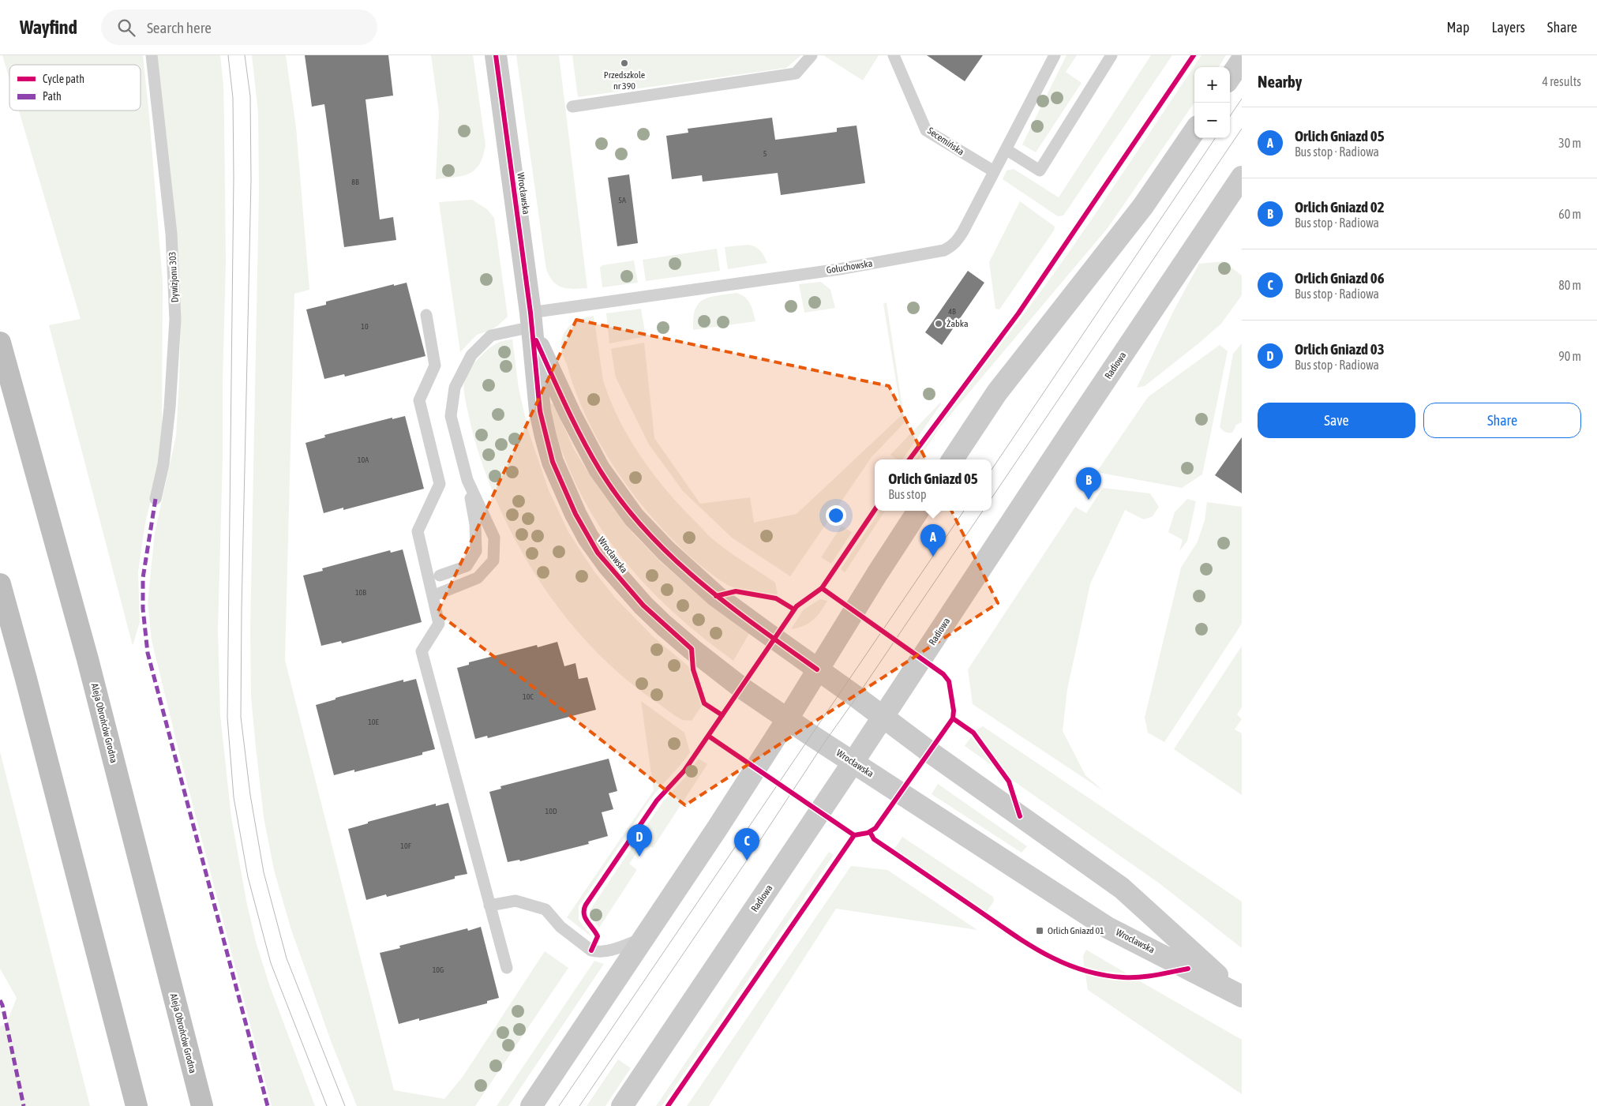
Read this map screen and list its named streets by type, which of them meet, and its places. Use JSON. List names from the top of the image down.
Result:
{
  "streets": {
    "highway": ["Aleja Obrońców Grodna"],
    "street": ["Wrocławska", "Radiowa"],
    "lane": ["Secemińska", "Gołuchowska", "Dywizjonu 303"]
  },
  "crossings": [
    ["Secemińska", "Gołuchowska"],
    ["Wrocławska", "Gołuchowska"],
    ["Wrocławska", "Radiowa"]
  ],
  "places": {
    "other": ["Przedszkole nr 390", "Żabka"],
    "transit": ["Orlich Gniazd 01"]
  },
  "house_numbers": [
    "5",
    "8B",
    "5A",
    "4B",
    "10",
    "10A",
    "10B",
    "10C",
    "10E",
    "10D",
    "10F",
    "10G"
  ],
  "legend": ["Cycle path", "Path"],
  "page": {
    "header": "Wayfind",
    "search": "Search here",
    "nav": ["Map", "Layers", "Share"],
    "heading": ["Nearby", "4 results"],
    "map_buttons": ["+", "−"],
    "list": [
      {
        "mark": "A",
        "name": "Orlich Gniazd 05",
        "note": "Bus stop · Radiowa",
        "value": "30 m"
      },
      {
        "mark": "B",
        "name": "Orlich Gniazd 02",
        "note": "Bus stop · Radiowa",
        "value": "60 m"
      },
      {
        "mark": "C",
        "name": "Orlich Gniazd 06",
        "note": "Bus stop · Radiowa",
        "value": "80 m"
      },
      {
        "mark": "D",
        "name": "Orlich Gniazd 03",
        "note": "Bus stop · Radiowa",
        "value": "90 m"
      }
    ],
    "buttons": ["Save", "Share"],
    "popup": ["Orlich Gniazd 05", "Bus stop"],
    "pins": [
      "B",
      "A",
      "D",
      "C"
    ]
  }
}
